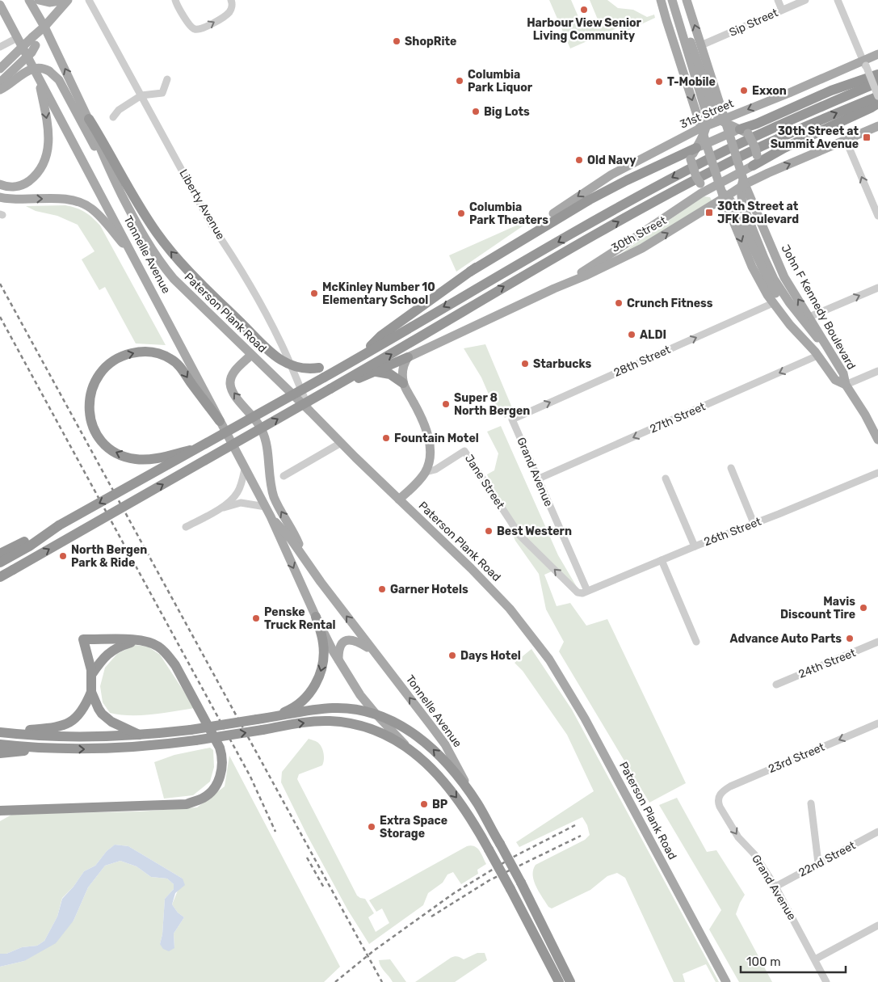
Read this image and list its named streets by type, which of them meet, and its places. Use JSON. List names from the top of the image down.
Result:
{
  "streets": {
    "highway": ["Tonnelle Avenue"],
    "main road": [
      "31st Street",
      "30th Street",
      "John F Kennedy Boulevard",
      "Paterson Plank Road"
    ],
    "street": [
      "Sip Street",
      "Liberty Avenue",
      "28th Street",
      "27th Street",
      "Grand Avenue",
      "Jane Street",
      "26th Street",
      "24th Street",
      "23rd Street",
      "22nd Street"
    ]
  },
  "crossings": [
    ["Sip Street", "John F Kennedy Boulevard"],
    ["31st Street", "John F Kennedy Boulevard"],
    ["Liberty Avenue", "Paterson Plank Road"],
    ["30th Street", "John F Kennedy Boulevard"],
    ["John F Kennedy Boulevard", "28th Street"],
    ["John F Kennedy Boulevard", "27th Street"],
    ["28th Street", "Grand Avenue"],
    ["27th Street", "Grand Avenue"],
    ["Grand Avenue", "Jane Street"],
    ["Grand Avenue", "26th Street"],
    ["Grand Avenue", "23rd Street"],
    ["Grand Avenue", "22nd Street"],
    ["Jane Street", "26th Street"]
  ],
  "one_way": [
    "28th Street",
    "27th Street",
    "Jane Street",
    "23rd Street"
  ],
  "places": {
    "other": [
      "Harbour View Senior Living Community",
      "ShopRite",
      "Columbia Park Liquor",
      "T-Mobile",
      "Exxon",
      "Big Lots",
      "Old Navy",
      "Columbia Park Theaters",
      "McKinley Number 10 Elementary School",
      "Crunch Fitness",
      "ALDI",
      "Starbucks",
      "Super 8 North Bergen",
      "Fountain Motel",
      "Best Western",
      "North Bergen Park & Ride",
      "Garner Hotels",
      "Mavis Discount Tire",
      "Penske Truck Rental",
      "Advance Auto Parts",
      "Days Hotel",
      "BP",
      "Extra Space Storage"
    ],
    "transit": ["30th Street at Summit Avenue", "30th Street at JFK Boulevard"]
  },
  "scale_bar": "100 m"
}
